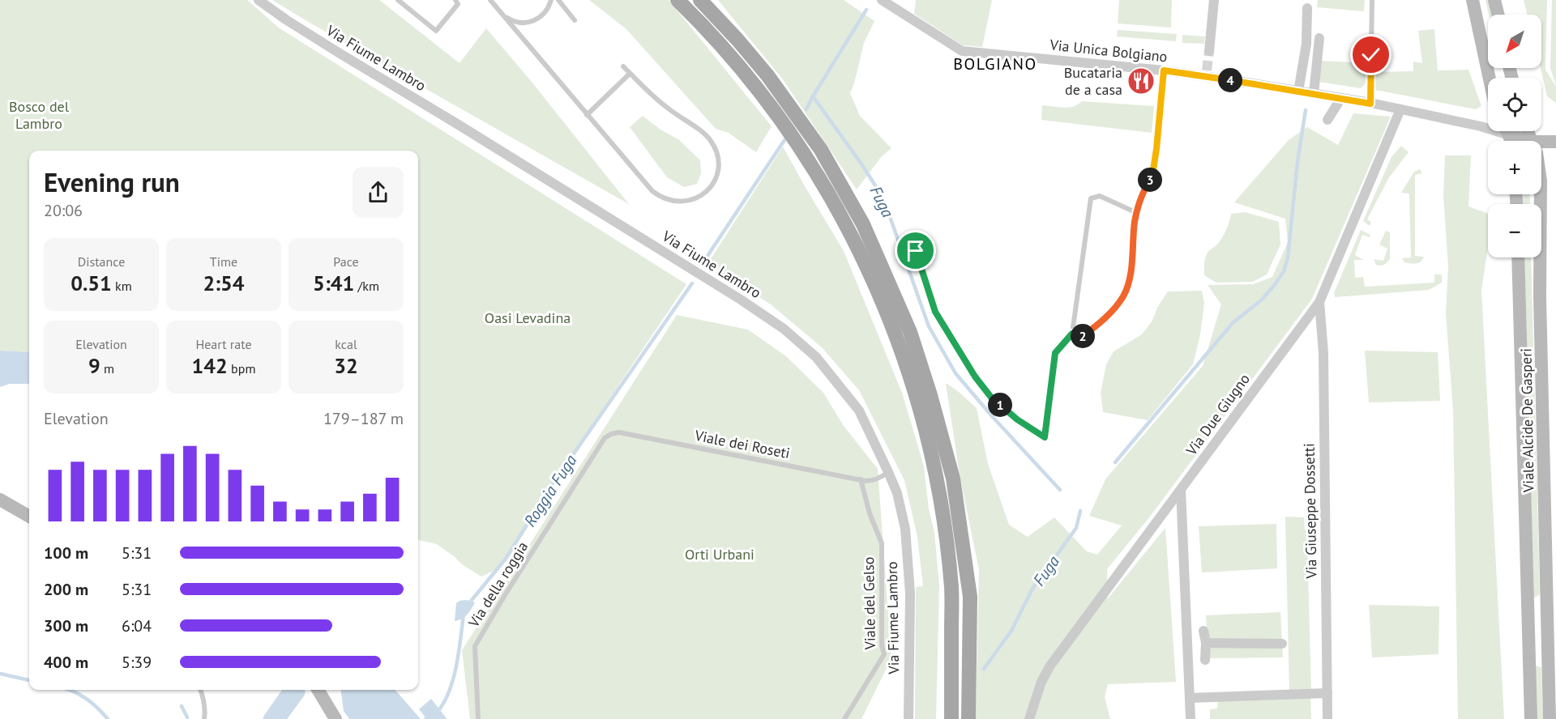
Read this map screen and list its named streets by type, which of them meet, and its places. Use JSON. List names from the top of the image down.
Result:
{
  "streets": {
    "street": [
      "Via Unica Bolgiano",
      "Via Fiume Lambro",
      "Via Due Giugno",
      "Viale Alcide De Gasperi",
      "Via Giuseppe Dossetti"
    ],
    "lane": ["Viale dei Roseti", "Via della roggia", "Viale del Gelso"]
  },
  "crossings": [
    ["Via Unica Bolgiano", "Via Due Giugno"],
    ["Via Fiume Lambro", "Viale dei Roseti"],
    ["Via Due Giugno", "Via Giuseppe Dossetti"],
    ["Viale dei Roseti", "Via della roggia"],
    ["Viale dei Roseti", "Viale del Gelso"]
  ],
  "districts": ["BOLGIANO"],
  "water": ["Fuga", "Roggia Fuga"],
  "parks": ["Bosco del Lambro", "Oasi Levadina", "Orti Urbani"],
  "places": {
    "restaurant": ["Bucataria de a casa"]
  },
  "north": "bottom left",
  "page": {
    "map_buttons": ["+", "−"],
    "pins": [
      "4",
      "3",
      "2",
      "1"
    ],
    "heading": ["Evening run", "20:06"],
    "stats": [
      ["Distance", "0.51 km"],
      ["Time", "2:54"],
      ["Pace", "5:41 /km"],
      ["Elevation", "9 m"],
      ["Heart rate", "142 bpm"],
      ["kcal", "32"]
    ],
    "chart": ["Elevation", "179–187 m"],
    "list": [
      {
        "name": "100 m",
        "note": "5:31"
      },
      {
        "name": "200 m",
        "note": "5:31"
      },
      {
        "name": "300 m",
        "note": "6:04"
      },
      {
        "name": "400 m",
        "note": "5:39"
      }
    ]
  }
}
